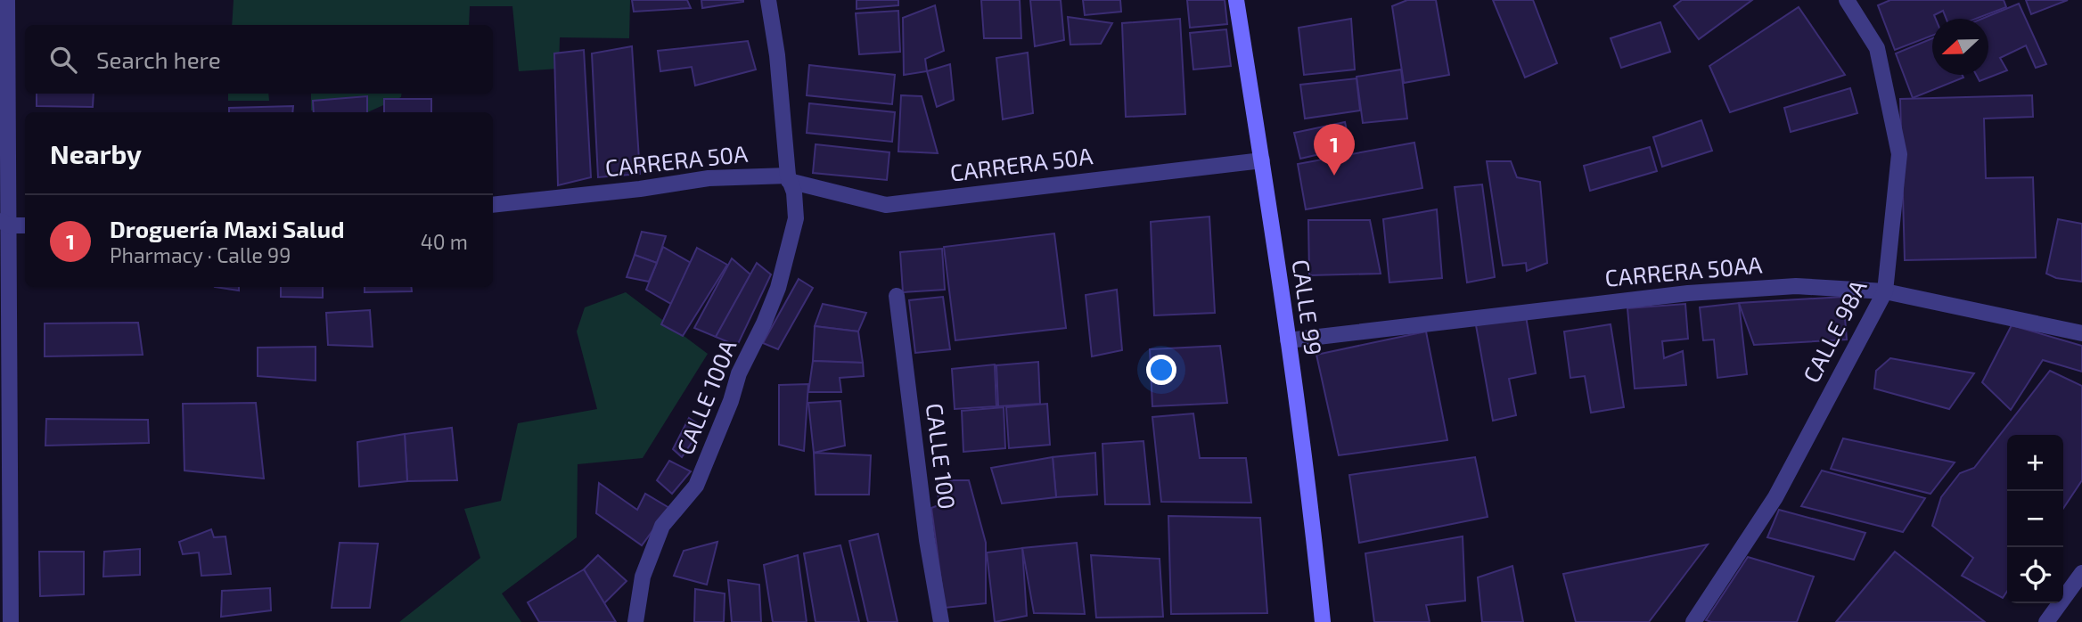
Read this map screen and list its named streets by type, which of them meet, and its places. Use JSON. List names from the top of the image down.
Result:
{
  "streets": {
    "street": [
      "CARRERA 50A",
      "CARRERA 50AA",
      "CALLE 99",
      "CALLE 98A",
      "CALLE 100A",
      "CALLE 100"
    ]
  },
  "crossings": [
    ["CARRERA 50A", "CALLE 99"],
    ["CARRERA 50A", "CALLE 100A"],
    ["CARRERA 50AA", "CALLE 99"],
    ["CARRERA 50AA", "CALLE 98A"]
  ],
  "north": "left",
  "page": {
    "search": "Search here",
    "heading": "Nearby",
    "pins": "1",
    "list": [
      {
        "mark": "1",
        "name": "Droguería Maxi Salud",
        "note": "Pharmacy · Calle 99",
        "value": "40 m"
      }
    ],
    "map_buttons": ["+", "−"]
  }
}
